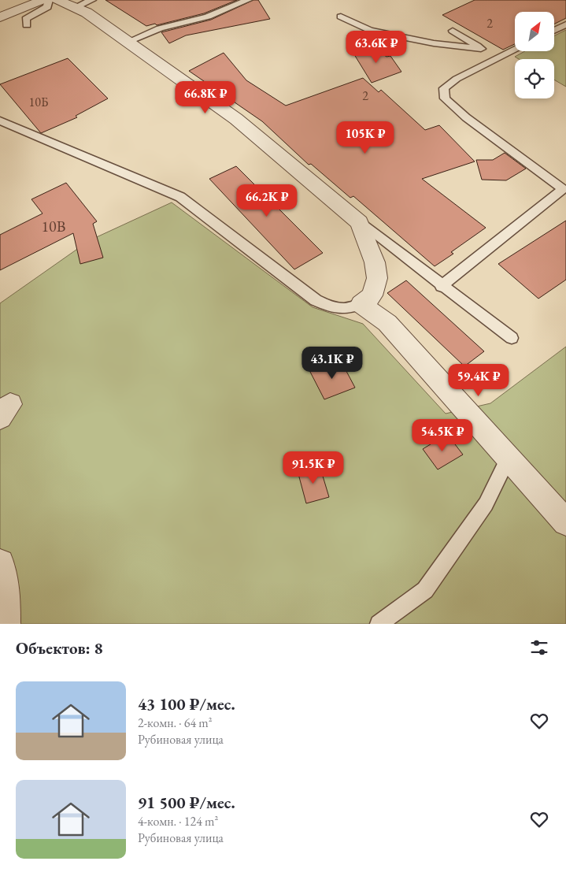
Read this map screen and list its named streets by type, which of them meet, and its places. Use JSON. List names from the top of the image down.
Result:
{
  "house_numbers": [
    "2",
    "2",
    "10Б",
    "10В"
  ],
  "north": "top right",
  "page": {
    "price": [
      "63.6K ₽",
      "66.8K ₽",
      "105K ₽",
      "66.2K ₽",
      "43.1K ₽",
      "59.4K ₽",
      "54.5K ₽",
      "91.5K ₽"
    ],
    "heading": "Объектов: 8",
    "list": [
      {
        "name": "43 100 ₽/мес.",
        "note": "2-комн. · 64 m² · Рубиновая улица"
      },
      {
        "name": "91 500 ₽/мес.",
        "note": "4-комн. · 124 m² · Рубиновая улица"
      }
    ]
  }
}
